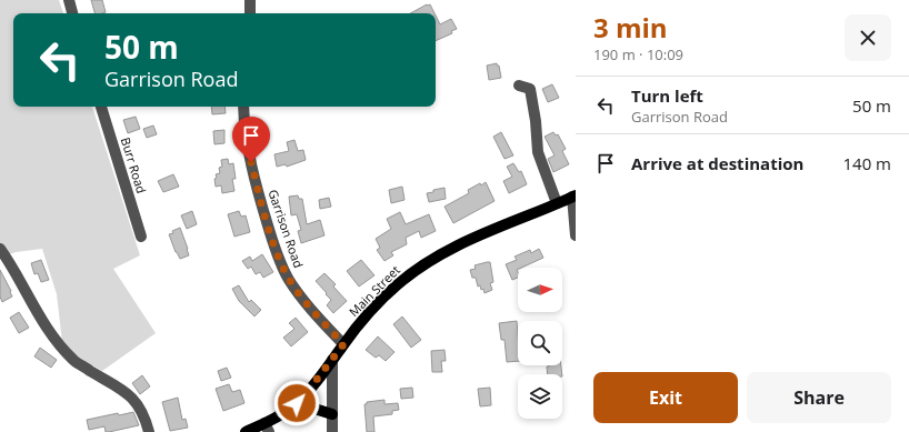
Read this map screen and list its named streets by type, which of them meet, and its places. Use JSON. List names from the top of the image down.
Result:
{
  "streets": {
    "main road": ["Main Street"],
    "street": ["Burr Road", "Garrison Road"]
  },
  "crossings": [
    ["Garrison Road", "Main Street"]
  ],
  "north": "right",
  "page": {
    "heading": ["3 min", "190 m · 10:09"],
    "turn": ["50 m", "Garrison Road"],
    "list": [
      {
        "name": "Turn left",
        "note": "Garrison Road",
        "value": "50 m"
      },
      {
        "name": "Arrive at destination",
        "value": "140 m"
      }
    ],
    "buttons": ["Exit", "Share"]
  }
}
